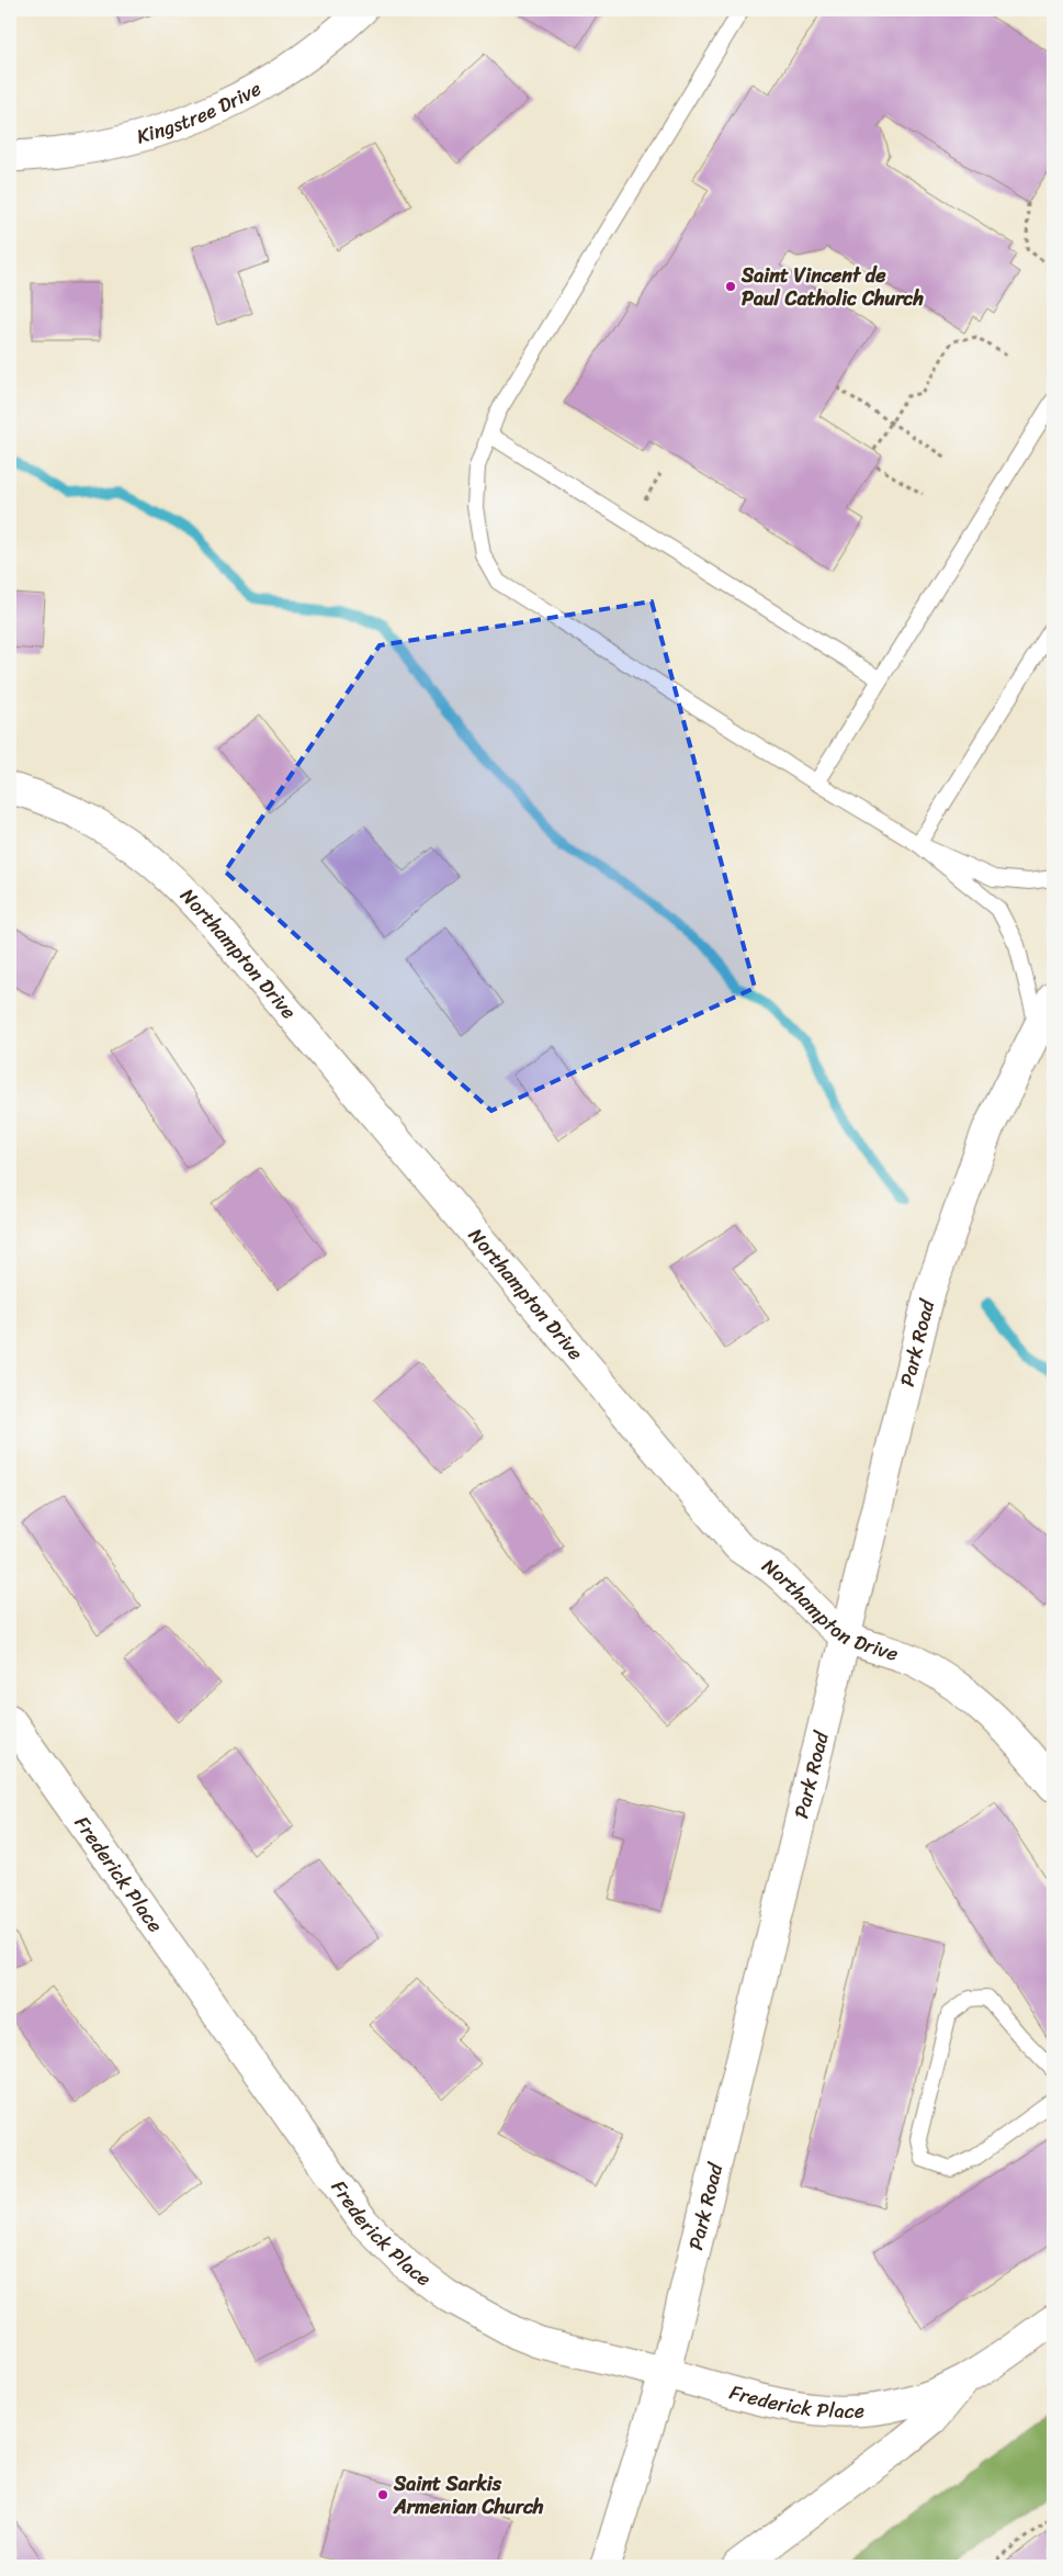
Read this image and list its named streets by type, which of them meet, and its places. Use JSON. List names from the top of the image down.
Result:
{
  "streets": {
    "street": [
      "Kingstree Drive",
      "Northampton Drive",
      "Park Road",
      "Frederick Place"
    ]
  },
  "crossings": [
    ["Northampton Drive", "Park Road"],
    ["Park Road", "Frederick Place"]
  ],
  "places": ["Saint Vincent de Paul Catholic Church", "Saint Sarkis Armenian Church"]
}
